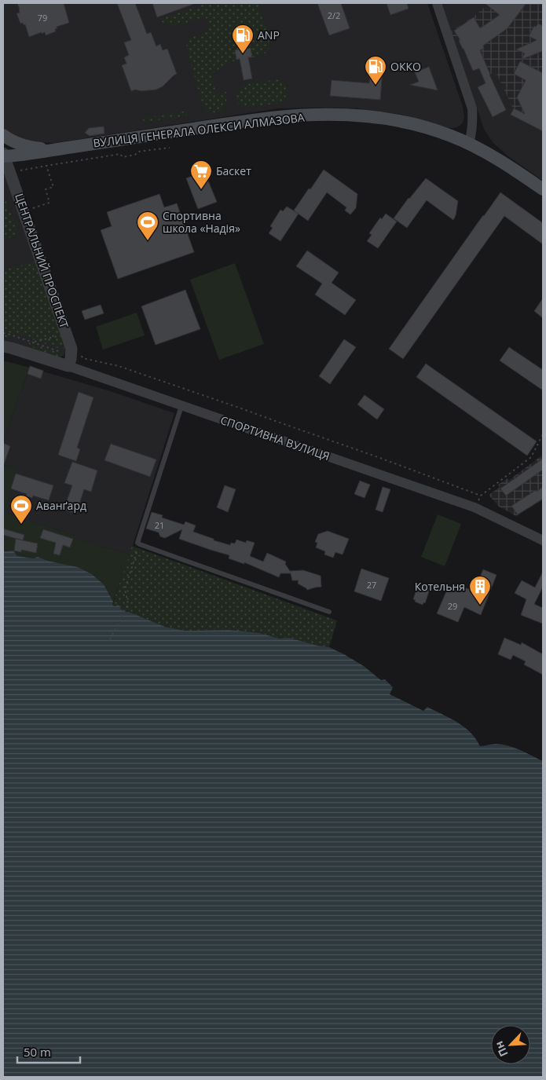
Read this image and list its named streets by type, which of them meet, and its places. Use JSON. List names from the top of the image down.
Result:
{
  "streets": {
    "main road": ["ВУЛИЦЯ ГЕНЕРАЛА ОЛЕКСИ АЛМАЗОВА"],
    "street": ["ЦЕНТРАЛЬНИЙ ПРОСПЕКТ", "СПОРТИВНА ВУЛИЦЯ"]
  },
  "crossings": [
    ["ВУЛИЦЯ ГЕНЕРАЛА ОЛЕКСИ АЛМАЗОВА", "ЦЕНТРАЛЬНИЙ ПРОСПЕКТ"],
    ["ЦЕНТРАЛЬНИЙ ПРОСПЕКТ", "СПОРТИВНА ВУЛИЦЯ"]
  ],
  "places": {
    "fuel station": ["ANP", "ОККО"],
    "supermarket": ["Баскет"],
    "sports": ["Спортивна школа «Надія»", "Аванґард"],
    "building": ["Котельня"]
  },
  "house_numbers": [
    "2/2",
    "79",
    "21",
    "27",
    "29"
  ],
  "scale_bar": "50 m",
  "north": "bottom left"
}
